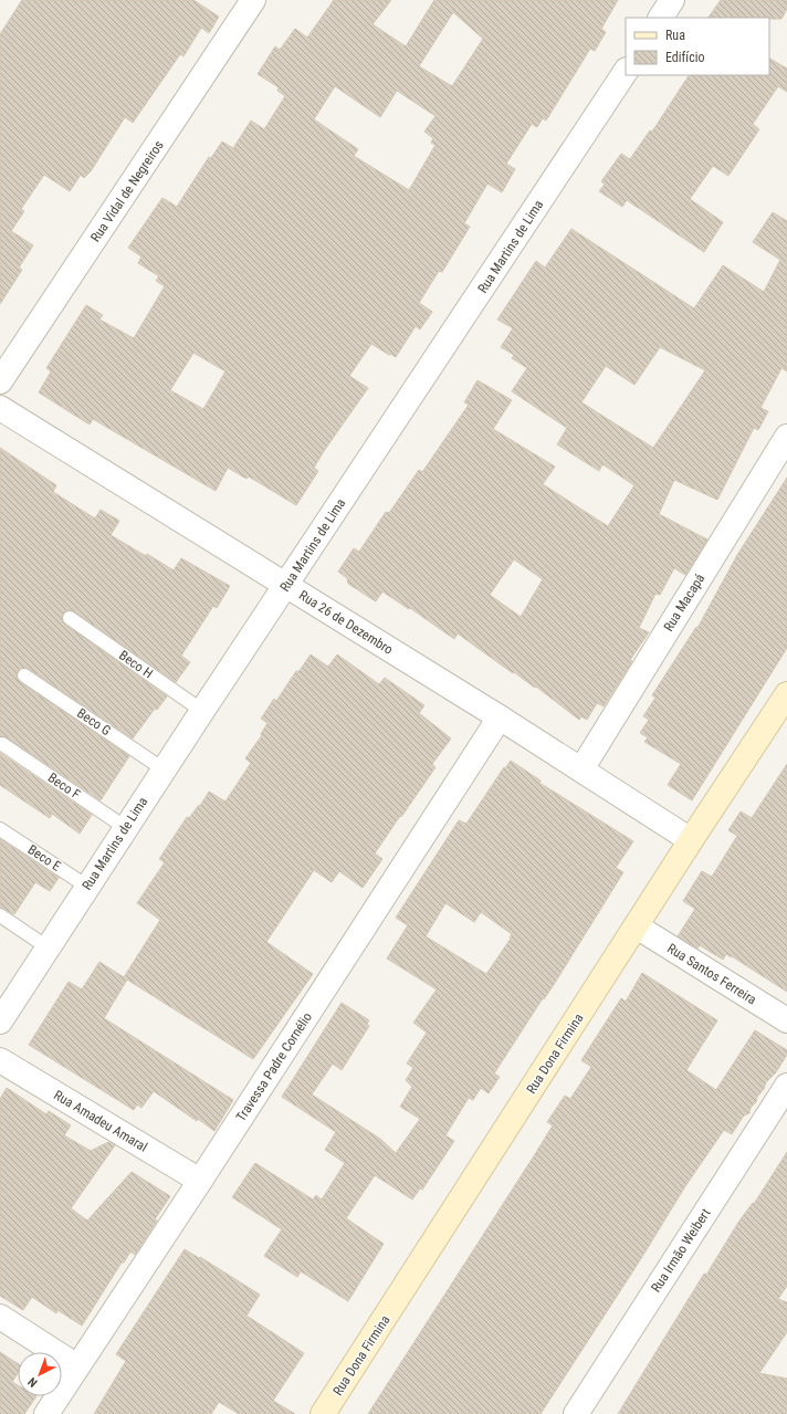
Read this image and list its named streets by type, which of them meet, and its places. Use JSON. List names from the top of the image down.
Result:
{
  "streets": {
    "street": [
      "Rua Vidal de Negreiros",
      "Rua Martins de Lima",
      "Rua Macapá",
      "Rua 26 de Dezembro",
      "Rua Santos Ferreira",
      "Rua Dona Firmina",
      "Travessa Padre Cornélio",
      "Rua Amadeu Amaral",
      "Rua Irmão Weibert"
    ],
    "lane": [
      "Beco H",
      "Beco G",
      "Beco F",
      "Beco E"
    ]
  },
  "crossings": [
    ["Rua Martins de Lima", "Rua 26 de Dezembro"],
    ["Rua Martins de Lima", "Beco H"],
    ["Rua Martins de Lima", "Beco G"],
    ["Rua Martins de Lima", "Beco F"],
    ["Rua Martins de Lima", "Beco E"],
    ["Rua Macapá", "Rua 26 de Dezembro"],
    ["Rua 26 de Dezembro", "Rua Dona Firmina"],
    ["Rua 26 de Dezembro", "Travessa Padre Cornélio"],
    ["Rua Santos Ferreira", "Rua Dona Firmina"],
    ["Travessa Padre Cornélio", "Rua Amadeu Amaral"]
  ],
  "legend": ["Rua", "Edifício"],
  "north": "bottom left"
}
